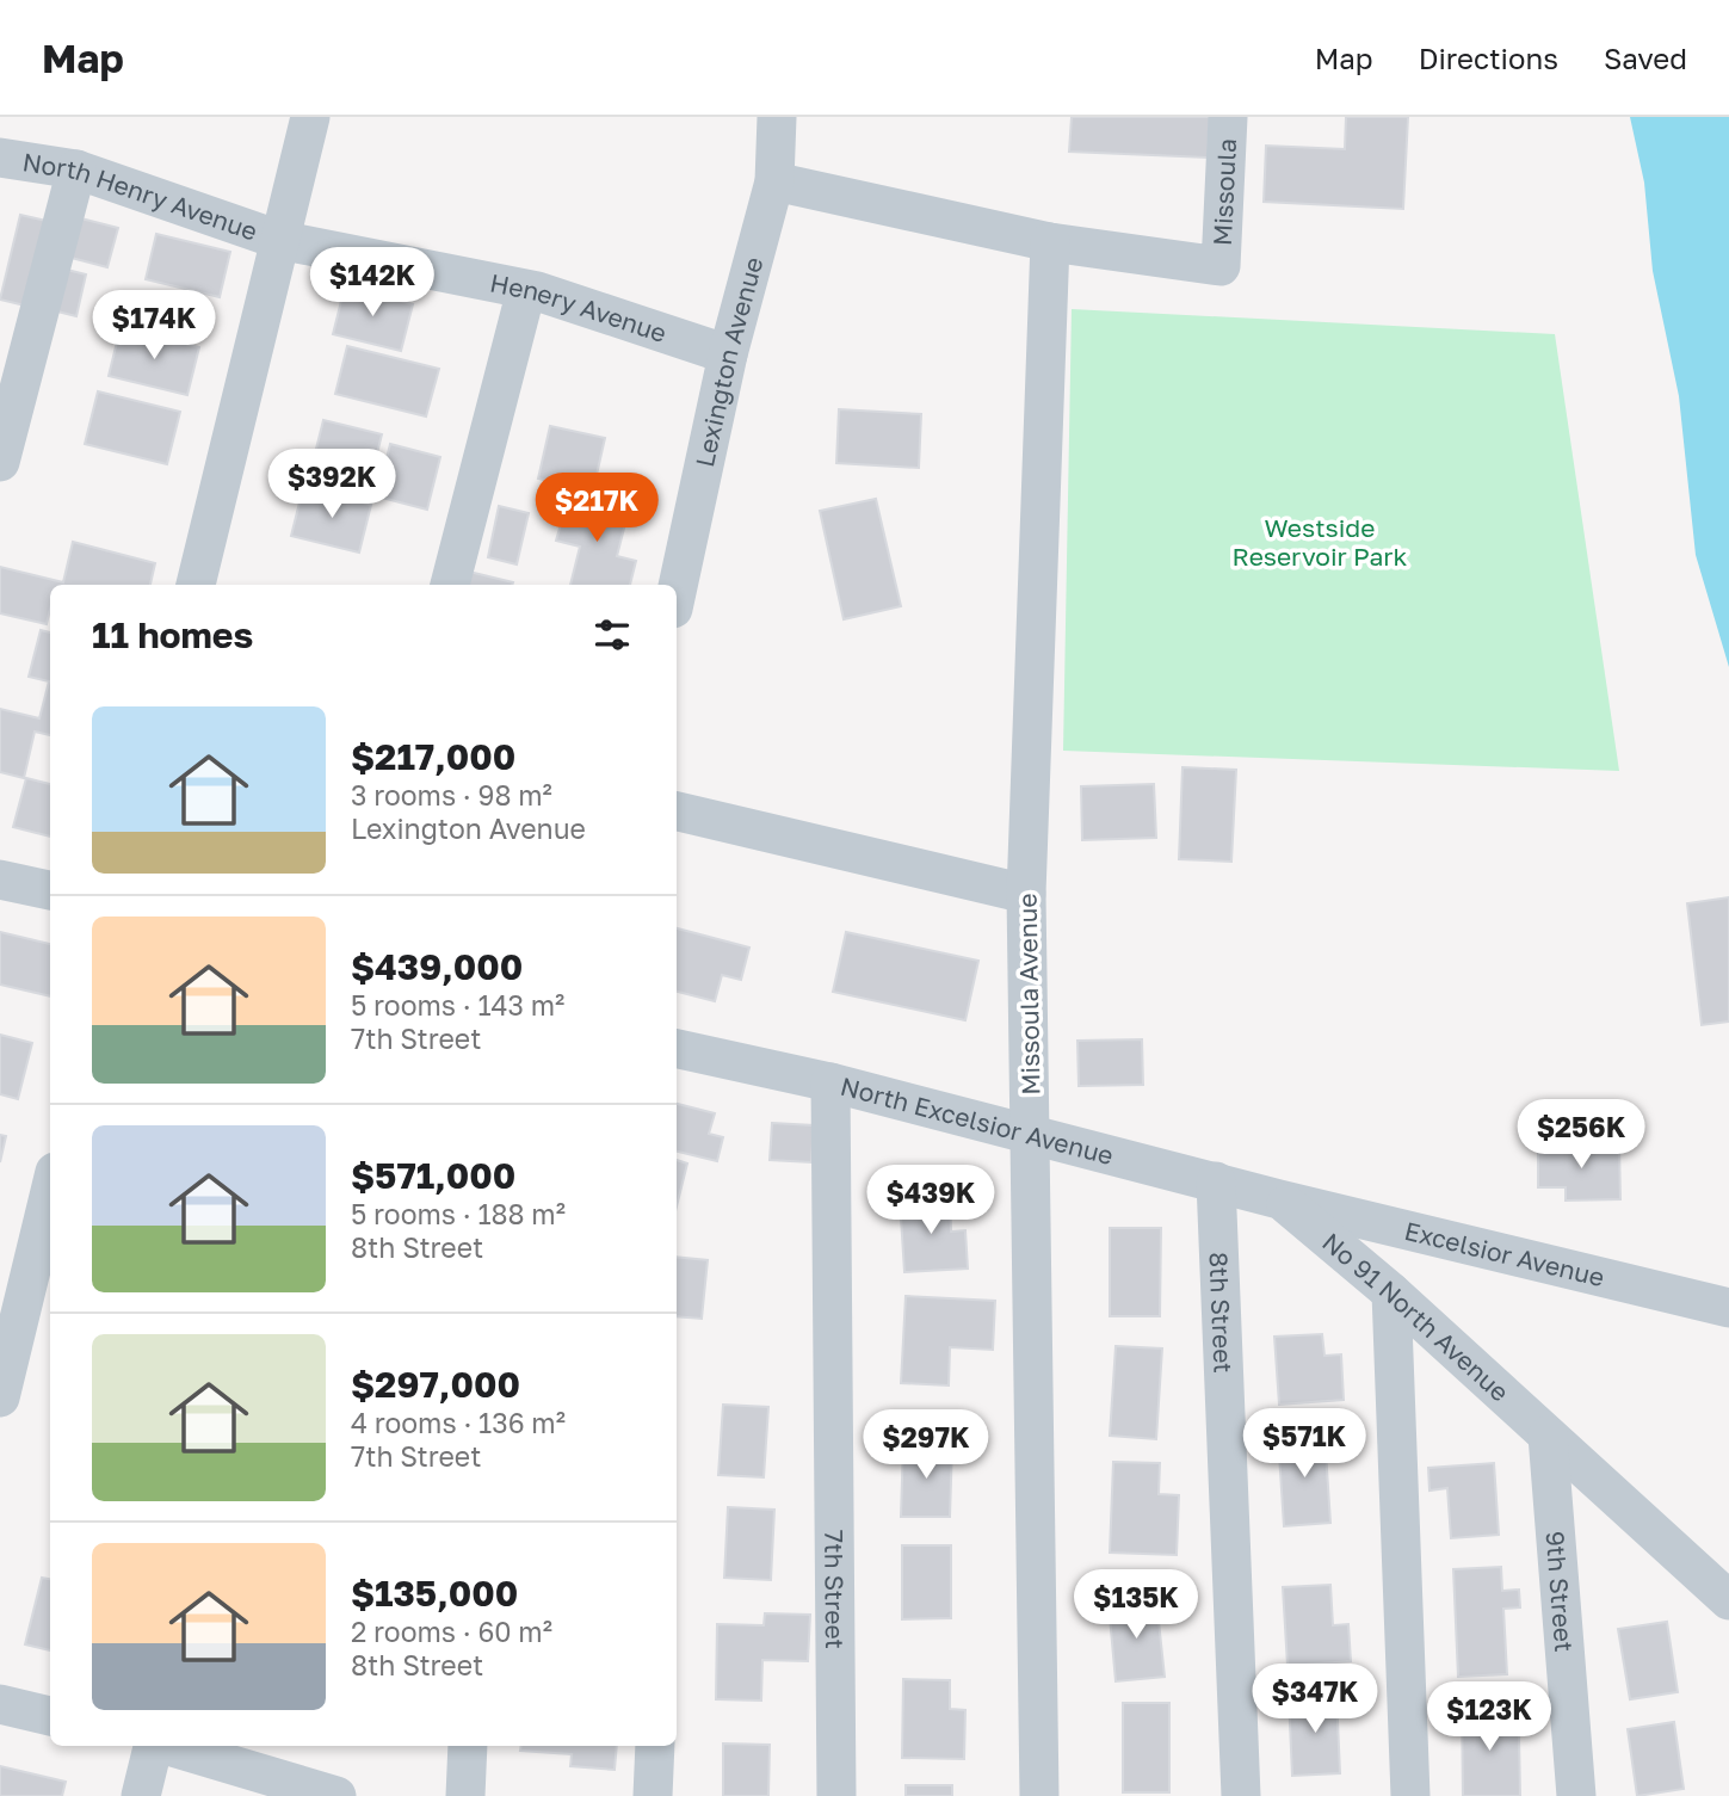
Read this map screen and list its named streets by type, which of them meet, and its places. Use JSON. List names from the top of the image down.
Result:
{
  "streets": {
    "street": [
      "Missoula",
      "North Henry Avenue",
      "Henery Avenue",
      "Lexington Avenue",
      "Missoula Avenue",
      "North Excelsior Avenue",
      "Excelsior Avenue",
      "8th Street",
      "No 91 North Avenue",
      "7th Street",
      "9th Street"
    ]
  },
  "crossings": [
    ["Missoula", "Missoula Avenue"],
    ["North Henry Avenue", "Henery Avenue"],
    ["Henery Avenue", "Lexington Avenue"],
    ["Missoula Avenue", "North Excelsior Avenue"],
    ["North Excelsior Avenue", "Excelsior Avenue"],
    ["North Excelsior Avenue", "8th Street"],
    ["North Excelsior Avenue", "No 91 North Avenue"],
    ["North Excelsior Avenue", "7th Street"],
    ["Excelsior Avenue", "No 91 North Avenue"],
    ["No 91 North Avenue", "9th Street"]
  ],
  "parks": ["Westside Reservoir Park"],
  "page": {
    "header": "Map",
    "nav": ["Map", "Directions", "Saved"],
    "price": [
      "$142K",
      "$174K",
      "$392K",
      "$217K",
      "$256K",
      "$439K",
      "$571K",
      "$297K",
      "$135K",
      "$347K",
      "$123K"
    ],
    "heading": "11 homes",
    "list": [
      {
        "name": "$217,000",
        "note": "3 rooms · 98 m² · Lexington Avenue"
      },
      {
        "name": "$439,000",
        "note": "5 rooms · 143 m² · 7th Street"
      },
      {
        "name": "$571,000",
        "note": "5 rooms · 188 m² · 8th Street"
      },
      {
        "name": "$297,000",
        "note": "4 rooms · 136 m² · 7th Street"
      },
      {
        "name": "$135,000",
        "note": "2 rooms · 60 m² · 8th Street"
      }
    ]
  }
}
